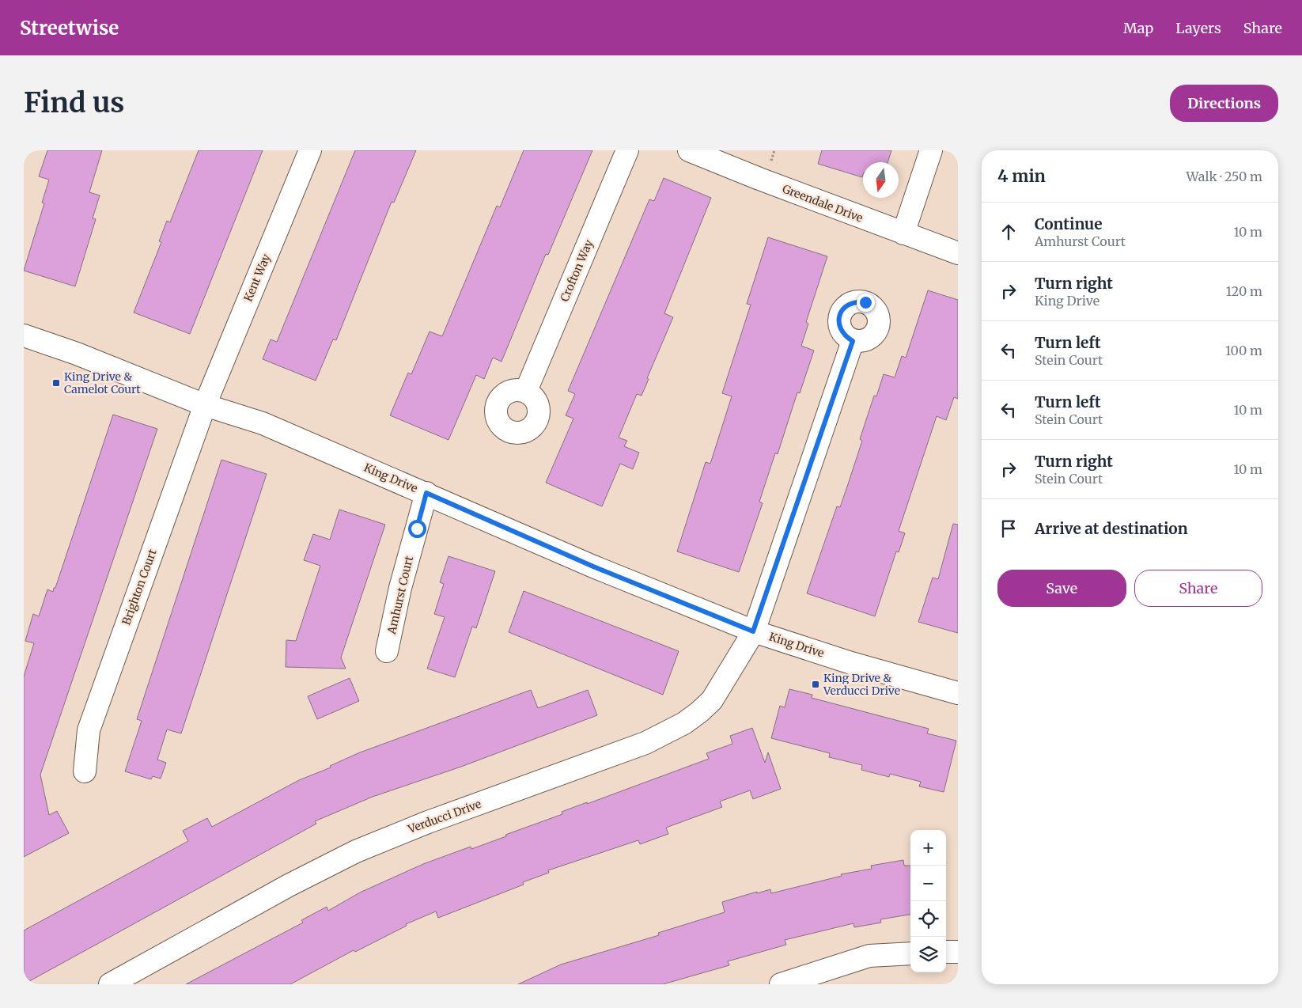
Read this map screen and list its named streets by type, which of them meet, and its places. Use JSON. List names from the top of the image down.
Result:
{
  "streets": {
    "street": [
      "Greendale Drive",
      "Crofton Way",
      "Kent Way",
      "King Drive",
      "Brighton Court",
      "Amhurst Court",
      "Verducci Drive"
    ]
  },
  "crossings": [
    ["Kent Way", "King Drive"],
    ["Kent Way", "Brighton Court"],
    ["King Drive", "Brighton Court"],
    ["King Drive", "Amhurst Court"],
    ["King Drive", "Verducci Drive"]
  ],
  "places": {
    "transit": ["King Drive & Camelot Court", "King Drive & Verducci Drive"]
  },
  "north": "bottom",
  "page": {
    "header": "Streetwise",
    "nav": ["Map", "Layers", "Share"],
    "buttons": [
      "Directions",
      ["Save", "Share"]
    ],
    "title": "Find us",
    "heading": ["4 min", "Walk · 250 m"],
    "list": [
      ["Continue", "Amhurst Court", "10 m"],
      ["Turn right", "King Drive", "120 m"],
      ["Turn left", "Stein Court", "100 m"],
      ["Turn left", "Stein Court", "10 m"],
      ["Turn right", "Stein Court", "10 m"],
      "Arrive at destination"
    ],
    "map_buttons": ["+", "−"]
  }
}
